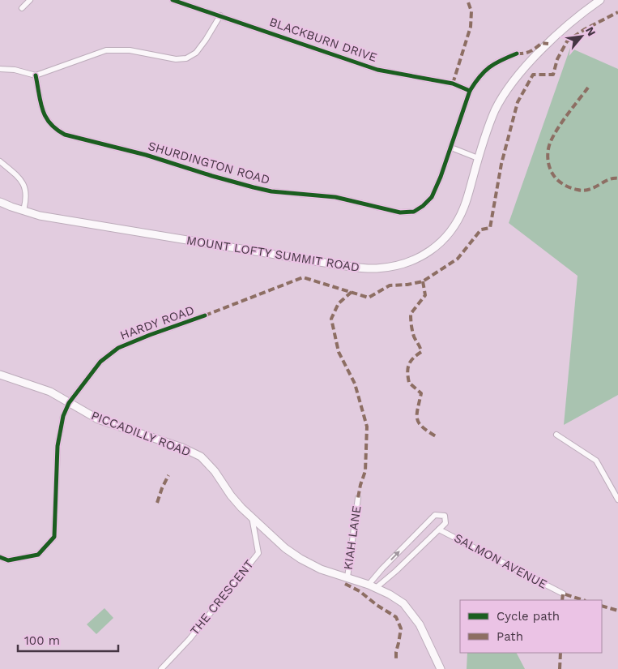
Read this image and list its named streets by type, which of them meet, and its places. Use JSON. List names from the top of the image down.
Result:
{
  "streets": {
    "main road": ["MOUNT LOFTY SUMMIT ROAD", "PICCADILLY ROAD"],
    "street": [
      "BLACKBURN DRIVE",
      "SHURDINGTON ROAD",
      "HARDY ROAD",
      "KIAH LANE",
      "SALMON AVENUE",
      "THE CRESCENT"
    ]
  },
  "crossings": [
    ["BLACKBURN DRIVE", "SHURDINGTON ROAD"],
    ["HARDY ROAD", "PICCADILLY ROAD"],
    ["PICCADILLY ROAD", "KIAH LANE"],
    ["PICCADILLY ROAD", "THE CRESCENT"]
  ],
  "legend": ["Cycle path", "Path"],
  "scale_bar": "100 m",
  "north": "top right"
}
